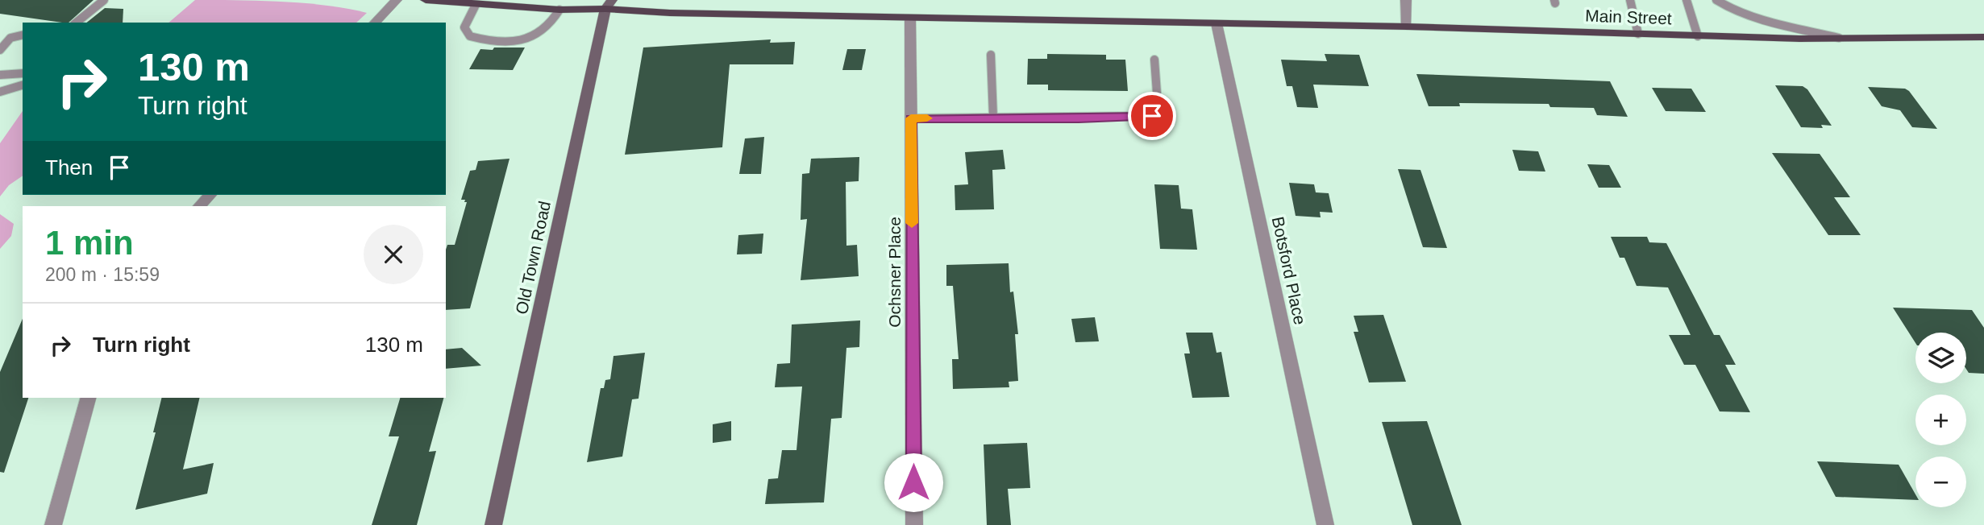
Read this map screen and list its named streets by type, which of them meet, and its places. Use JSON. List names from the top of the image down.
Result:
{
  "streets": {
    "main road": ["Main Street", "Old Town Road"],
    "street": ["Botsford Place", "Ochsner Place"]
  },
  "crossings": [
    ["Main Street", "Old Town Road"],
    ["Main Street", "Botsford Place"],
    ["Main Street", "Ochsner Place"]
  ],
  "page": {
    "turn": ["130 m", "Turn right"],
    "then": "Then",
    "heading": ["1 min", "200 m · 15:59"],
    "list": [
      {
        "name": "Turn right",
        "value": "130 m"
      }
    ],
    "map_buttons": ["+", "−"]
  }
}
